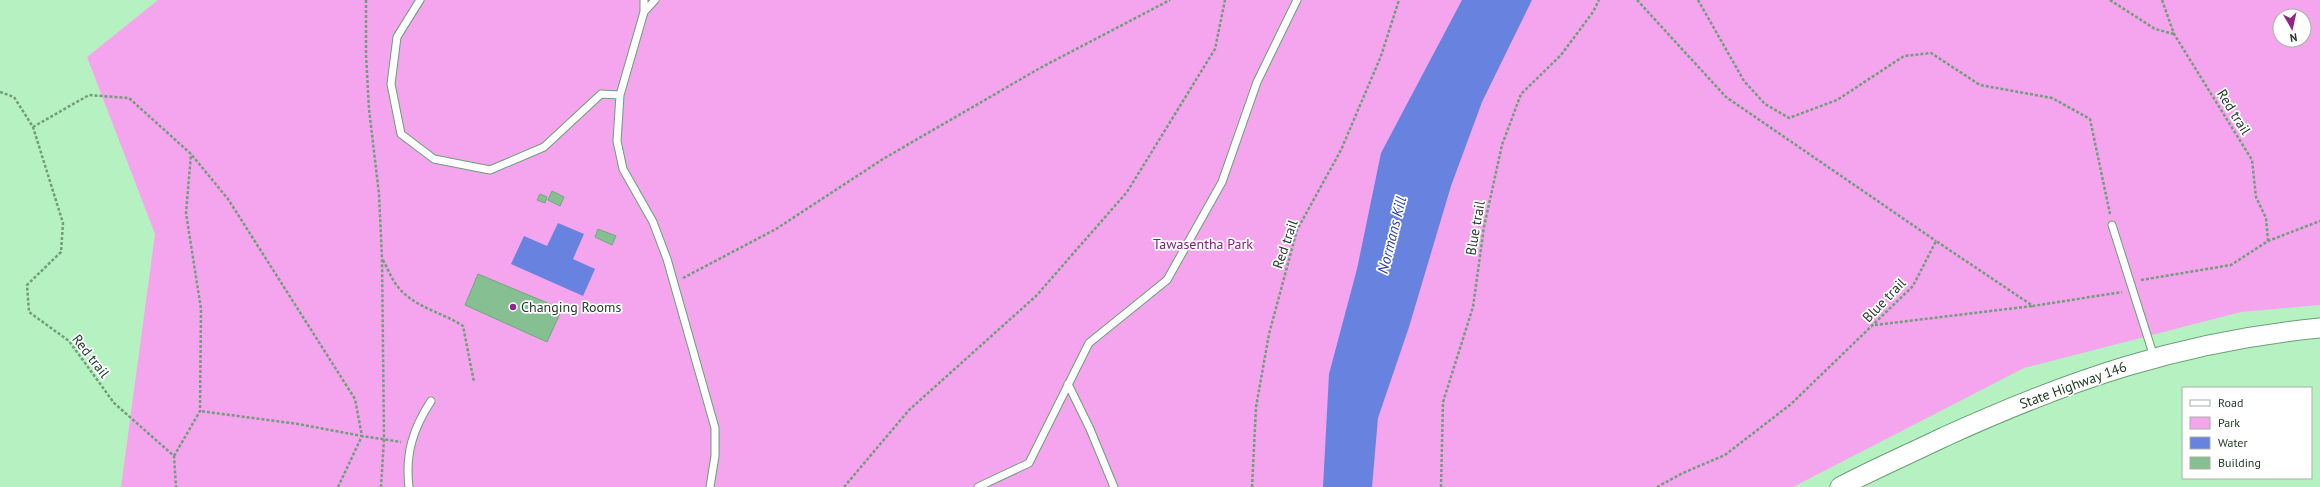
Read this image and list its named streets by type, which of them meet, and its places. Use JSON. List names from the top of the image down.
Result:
{
  "streets": {
    "main road": ["State Highway 146"],
    "path": ["Red trail", "Blue trail"]
  },
  "water": ["Normans Kill"],
  "parks": ["Tawasentha Park"],
  "places": ["Changing Rooms"],
  "legend": [
    "Road",
    "Park",
    "Water",
    "Building"
  ],
  "north": "bottom"
}
